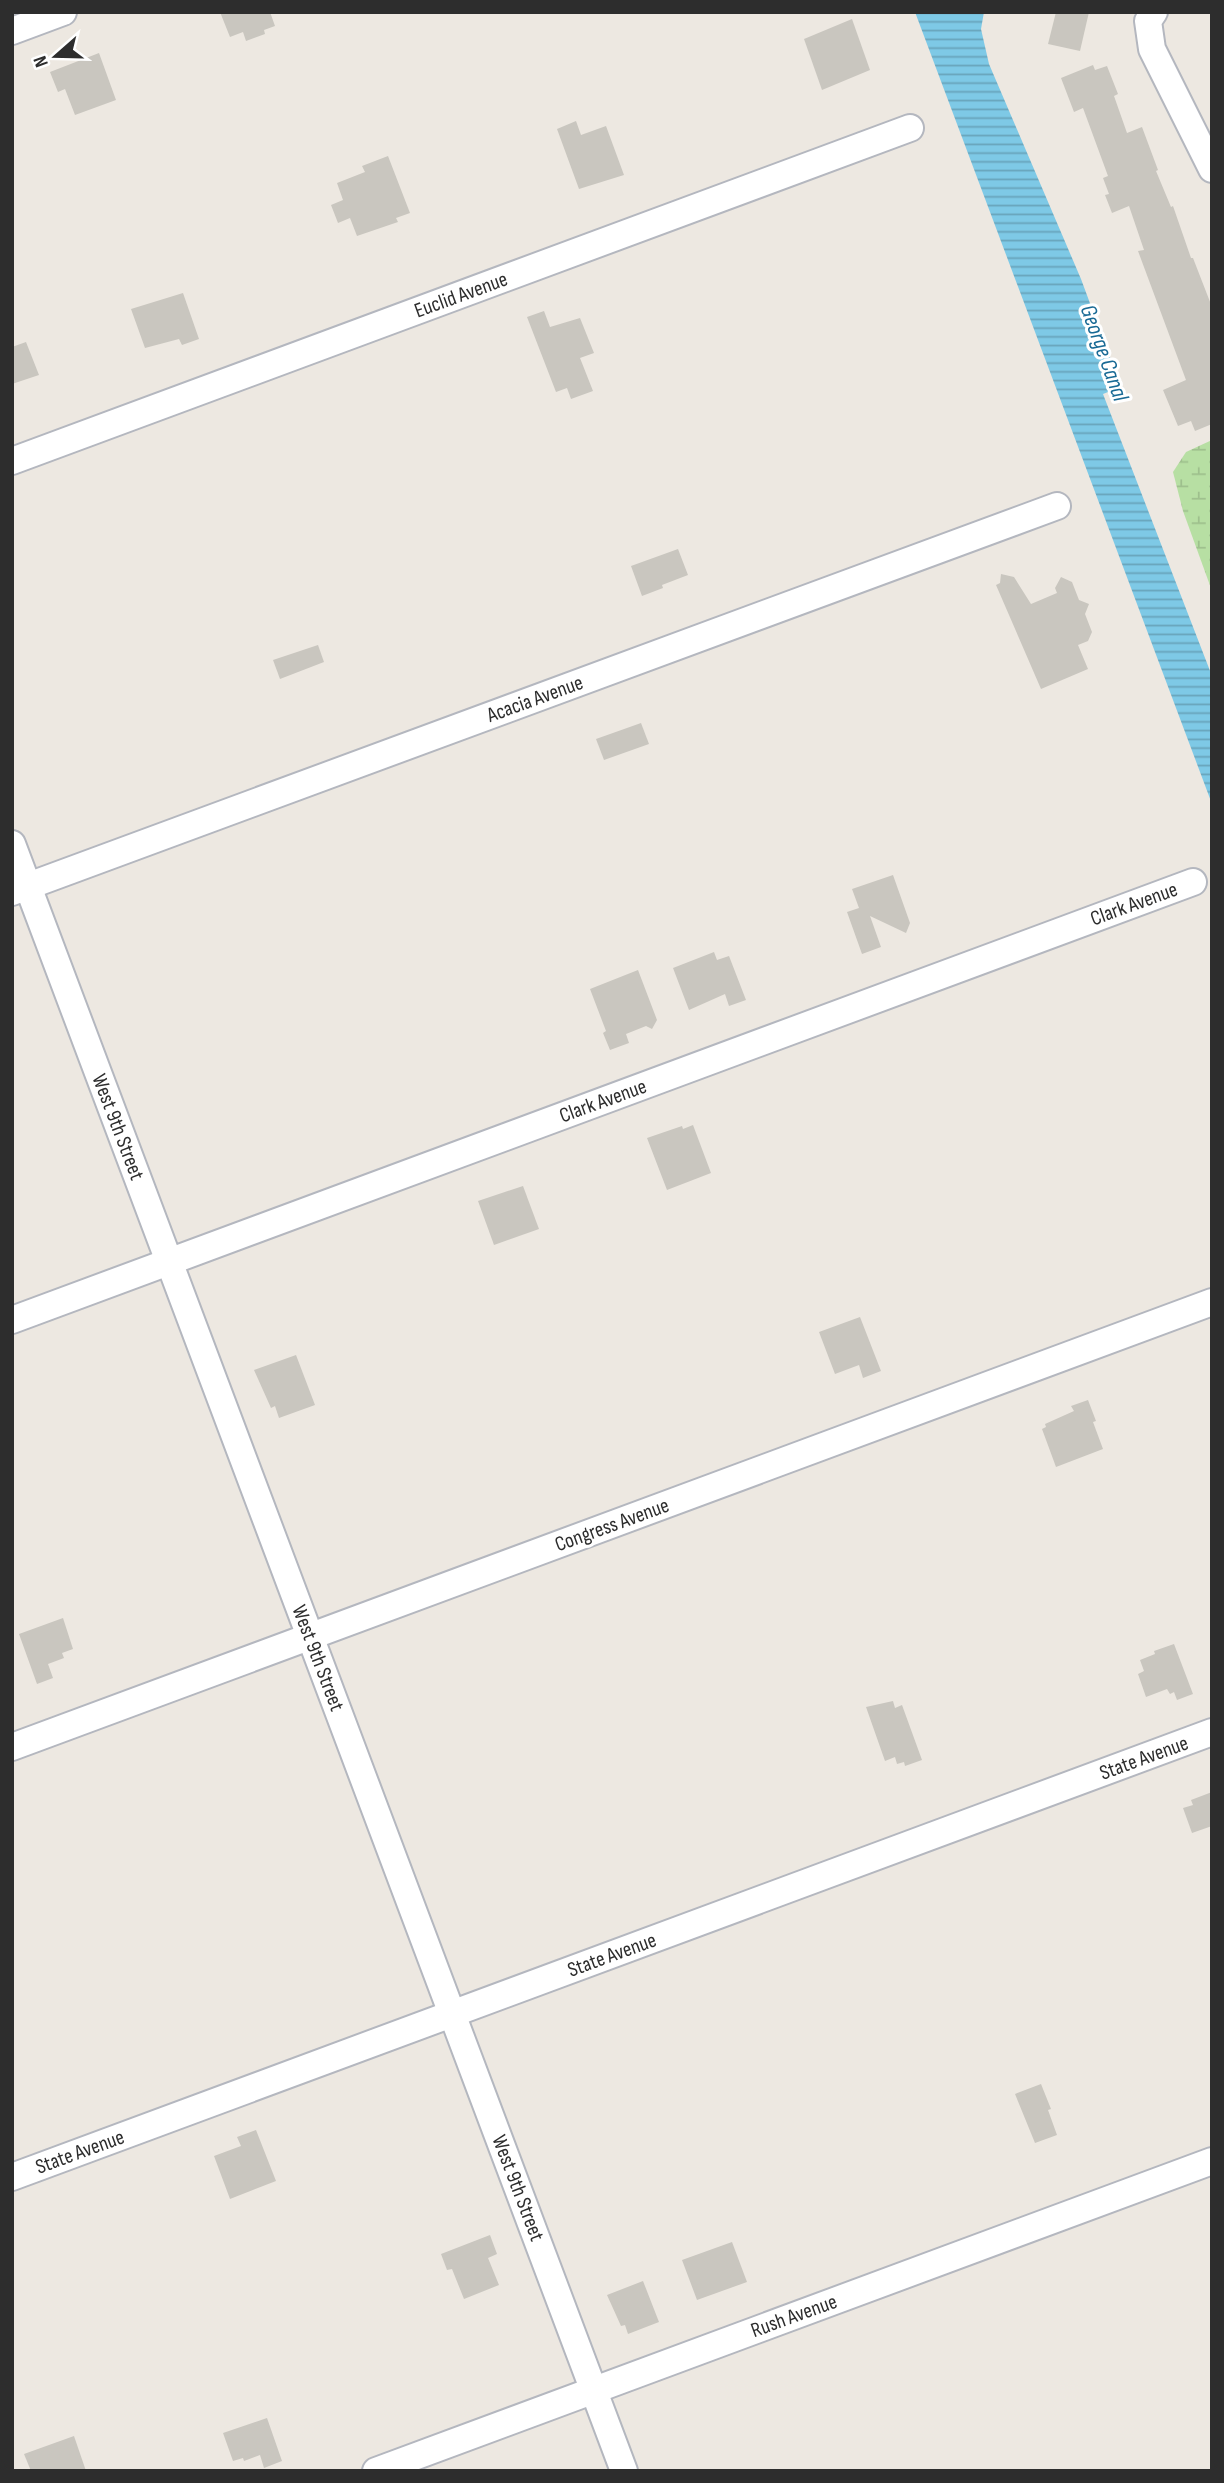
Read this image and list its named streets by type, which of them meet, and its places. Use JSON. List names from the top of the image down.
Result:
{
  "streets": {
    "street": [
      "Euclid Avenue",
      "Acacia Avenue",
      "Clark Avenue",
      "West 9th Street",
      "Congress Avenue",
      "State Avenue",
      "Rush Avenue"
    ]
  },
  "crossings": [
    ["Acacia Avenue", "West 9th Street"],
    ["Clark Avenue", "West 9th Street"],
    ["West 9th Street", "Congress Avenue"],
    ["West 9th Street", "State Avenue"],
    ["West 9th Street", "Rush Avenue"]
  ],
  "water": ["George Canal"],
  "north": "left"
}
